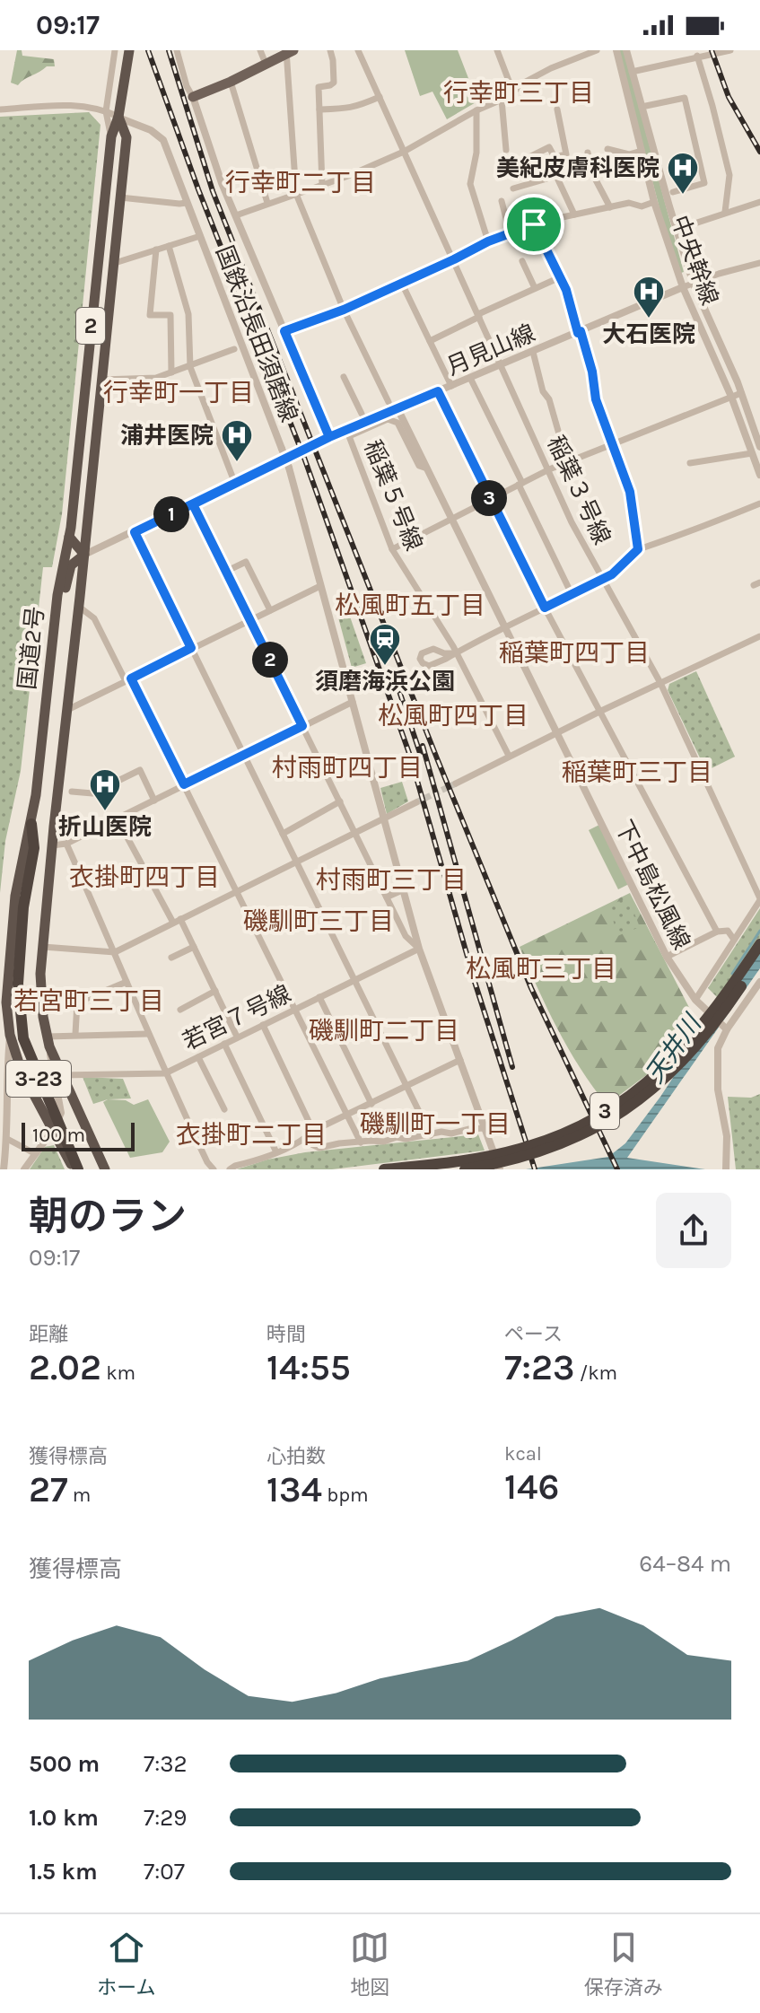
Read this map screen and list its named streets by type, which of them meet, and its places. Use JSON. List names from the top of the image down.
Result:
{
  "streets": {
    "highway": [
      "2",
      "国道2号",
      "3-23",
      "3"
    ],
    "street": [
      "中央幹線",
      "国鉄沿長田須磨線",
      "月見山線",
      "稲葉３号線",
      "稲葉５号線",
      "下中島松風線",
      "若宮７号線"
    ]
  },
  "crossings": [
    ["中央幹線", "月見山線"],
    ["2", "月見山線"],
    ["2", "国道2号"],
    ["国鉄沿長田須磨線", "国道2号"],
    ["国鉄沿長田須磨線", "若宮７号線"],
    ["月見山線", "稲葉３号線"],
    ["月見山線", "国道2号"],
    ["月見山線", "下中島松風線"],
    ["稲葉５号線", "下中島松風線"],
    ["国道2号", "若宮７号線"],
    ["国道2号", "3-23"]
  ],
  "districts": [
    "行幸町三丁目",
    "行幸町二丁目",
    "行幸町一丁目",
    "松風町五丁目",
    "稲葉町四丁目",
    "松風町四丁目",
    "村雨町四丁目",
    "稲葉町三丁目",
    "衣掛町四丁目",
    "村雨町三丁目",
    "磯馴町三丁目",
    "松風町三丁目",
    "若宮町三丁目",
    "磯馴町二丁目",
    "磯馴町一丁目",
    "衣掛町二丁目"
  ],
  "water": ["天井川"],
  "places": {
    "hospital": [
      "美紀皮膚科医院",
      "大石医院",
      "浦井医院",
      "折山医院"
    ],
    "station": ["須磨海浜公園"]
  },
  "scale_bar": "100 m",
  "page": {
    "status": "09:17",
    "pins": ["3", "1", "2"],
    "scale": "100 m",
    "heading": ["朝のラン", "09:17"],
    "stats": [
      ["距離", "2.02 km"],
      ["時間", "14:55"],
      ["ペース", "7:23 /km"],
      ["獲得標高", "27 m"],
      ["心拍数", "134 bpm"],
      ["kcal", "146"]
    ],
    "chart": ["獲得標高", "64–84 m"],
    "list": [
      {
        "name": "500 m",
        "note": "7:32"
      },
      {
        "name": "1.0 km",
        "note": "7:29"
      },
      {
        "name": "1.5 km",
        "note": "7:07"
      }
    ],
    "tabs": ["ホーム", "地図", "保存済み"]
  }
}
